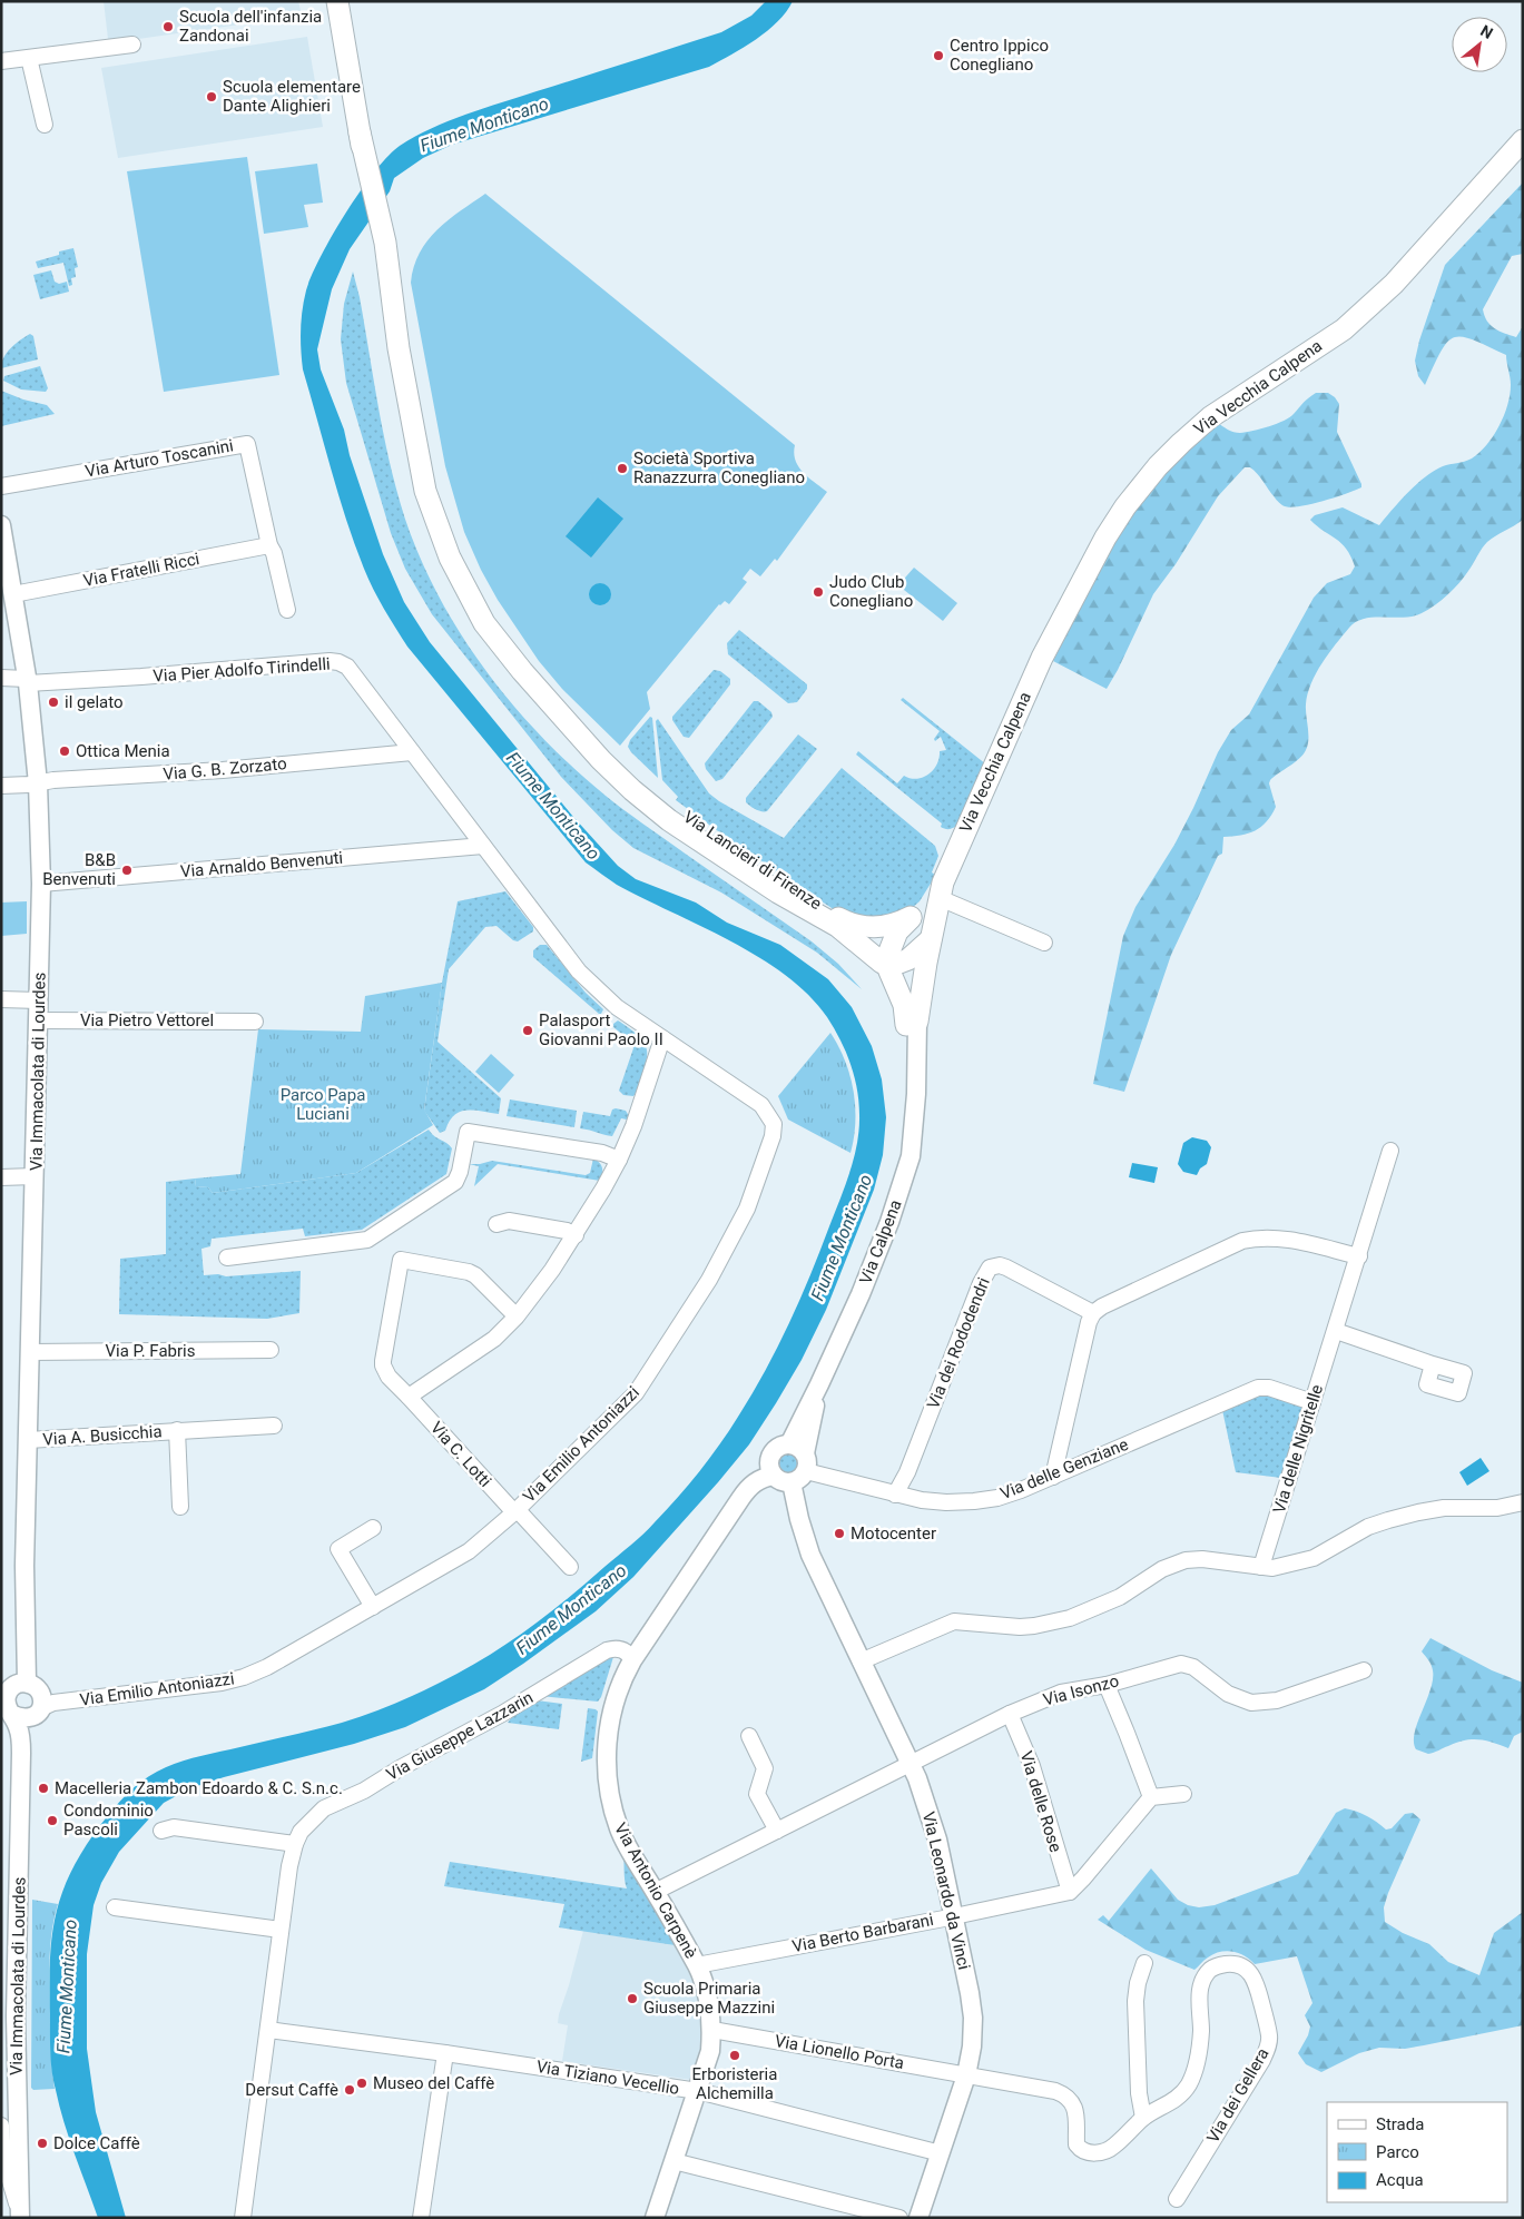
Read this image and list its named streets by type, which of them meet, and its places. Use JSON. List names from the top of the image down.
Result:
{
  "streets": {
    "main road": ["Via Vecchia Calpena", "Via Lancieri di Firenze"],
    "street": [
      "Via Arturo Toscanini",
      "Via Fratelli Ricci",
      "Via Pier Adolfo Tirindelli",
      "Via G. B. Zorzato",
      "Via Arnaldo Benvenuti",
      "Via Pietro Vettorel",
      "Via Immacolata di Lourdes",
      "Via Calpena",
      "Via dei Rododendri",
      "Via P. Fabris",
      "Via A. Busicchia",
      "Via Emilio Antoniazzi",
      "Via delle Nigritelle",
      "Via C. Lotti",
      "Via delle Genziane",
      "Via Isonzo",
      "Via Giuseppe Lazzarin",
      "Via delle Rose",
      "Via Antonio Carpenè",
      "Via Leonardo da Vinci",
      "Via Berto Barbarani",
      "Via Lionello Porta",
      "Via Tiziano Vecellio",
      "Via dei Gellera"
    ]
  },
  "crossings": [
    ["Via Arturo Toscanini", "Via Fratelli Ricci"],
    ["Via Fratelli Ricci", "Via Immacolata di Lourdes"],
    ["Via Pier Adolfo Tirindelli", "Via G. B. Zorzato"],
    ["Via Pier Adolfo Tirindelli", "Via Arnaldo Benvenuti"],
    ["Via Pier Adolfo Tirindelli", "Via Immacolata di Lourdes"],
    ["Via Pier Adolfo Tirindelli", "Via Emilio Antoniazzi"],
    ["Via G. B. Zorzato", "Via Immacolata di Lourdes"],
    ["Via Lancieri di Firenze", "Via Calpena"],
    ["Via Arnaldo Benvenuti", "Via Immacolata di Lourdes"],
    ["Via Pietro Vettorel", "Via Immacolata di Lourdes"],
    ["Via Immacolata di Lourdes", "Via P. Fabris"],
    ["Via Immacolata di Lourdes", "Via A. Busicchia"],
    ["Via Immacolata di Lourdes", "Via Emilio Antoniazzi"],
    ["Via Calpena", "Via delle Genziane"],
    ["Via Calpena", "Via Antonio Carpenè"],
    ["Via Calpena", "Via Leonardo da Vinci"],
    ["Via dei Rododendri", "Via delle Genziane"],
    ["Via Emilio Antoniazzi", "Via C. Lotti"],
    ["Via delle Nigritelle", "Via delle Genziane"],
    ["Via delle Genziane", "Via Antonio Carpenè"],
    ["Via delle Genziane", "Via Leonardo da Vinci"],
    ["Via Isonzo", "Via delle Rose"],
    ["Via Isonzo", "Via Antonio Carpenè"],
    ["Via Isonzo", "Via Leonardo da Vinci"],
    ["Via Giuseppe Lazzarin", "Via Antonio Carpenè"],
    ["Via Giuseppe Lazzarin", "Via Tiziano Vecellio"],
    ["Via delle Rose", "Via Berto Barbarani"],
    ["Via Antonio Carpenè", "Via Leonardo da Vinci"],
    ["Via Antonio Carpenè", "Via Berto Barbarani"],
    ["Via Antonio Carpenè", "Via Lionello Porta"],
    ["Via Antonio Carpenè", "Via Tiziano Vecellio"],
    ["Via Leonardo da Vinci", "Via Berto Barbarani"],
    ["Via Leonardo da Vinci", "Via Lionello Porta"],
    ["Via Leonardo da Vinci", "Via Tiziano Vecellio"],
    ["Via Leonardo da Vinci", "Via dei Gellera"],
    ["Via Lionello Porta", "Via dei Gellera"]
  ],
  "water": ["Fiume Monticano"],
  "parks": ["Parco Papa Luciani"],
  "places": [
    "Scuola dell'infanzia Zandonai",
    "Centro Ippico Conegliano",
    "Scuola elementare Dante Alighieri",
    "Società Sportiva Ranazzurra Conegliano",
    "Judo Club Conegliano",
    "il gelato",
    "Ottica Menia",
    "B&B Benvenuti",
    "Palasport Giovanni Paolo II",
    "Motocenter",
    "Macelleria Zambon Edoardo & C. S.n.c.",
    "Condominio Pascoli",
    "Scuola Primaria Giuseppe Mazzini",
    "Erboristeria Alchemilla",
    "Museo del Caffè",
    "Dersut Caffè",
    "Dolce Caffè"
  ],
  "legend": ["Strada", "Parco", "Acqua"],
  "north": "top right"
}
